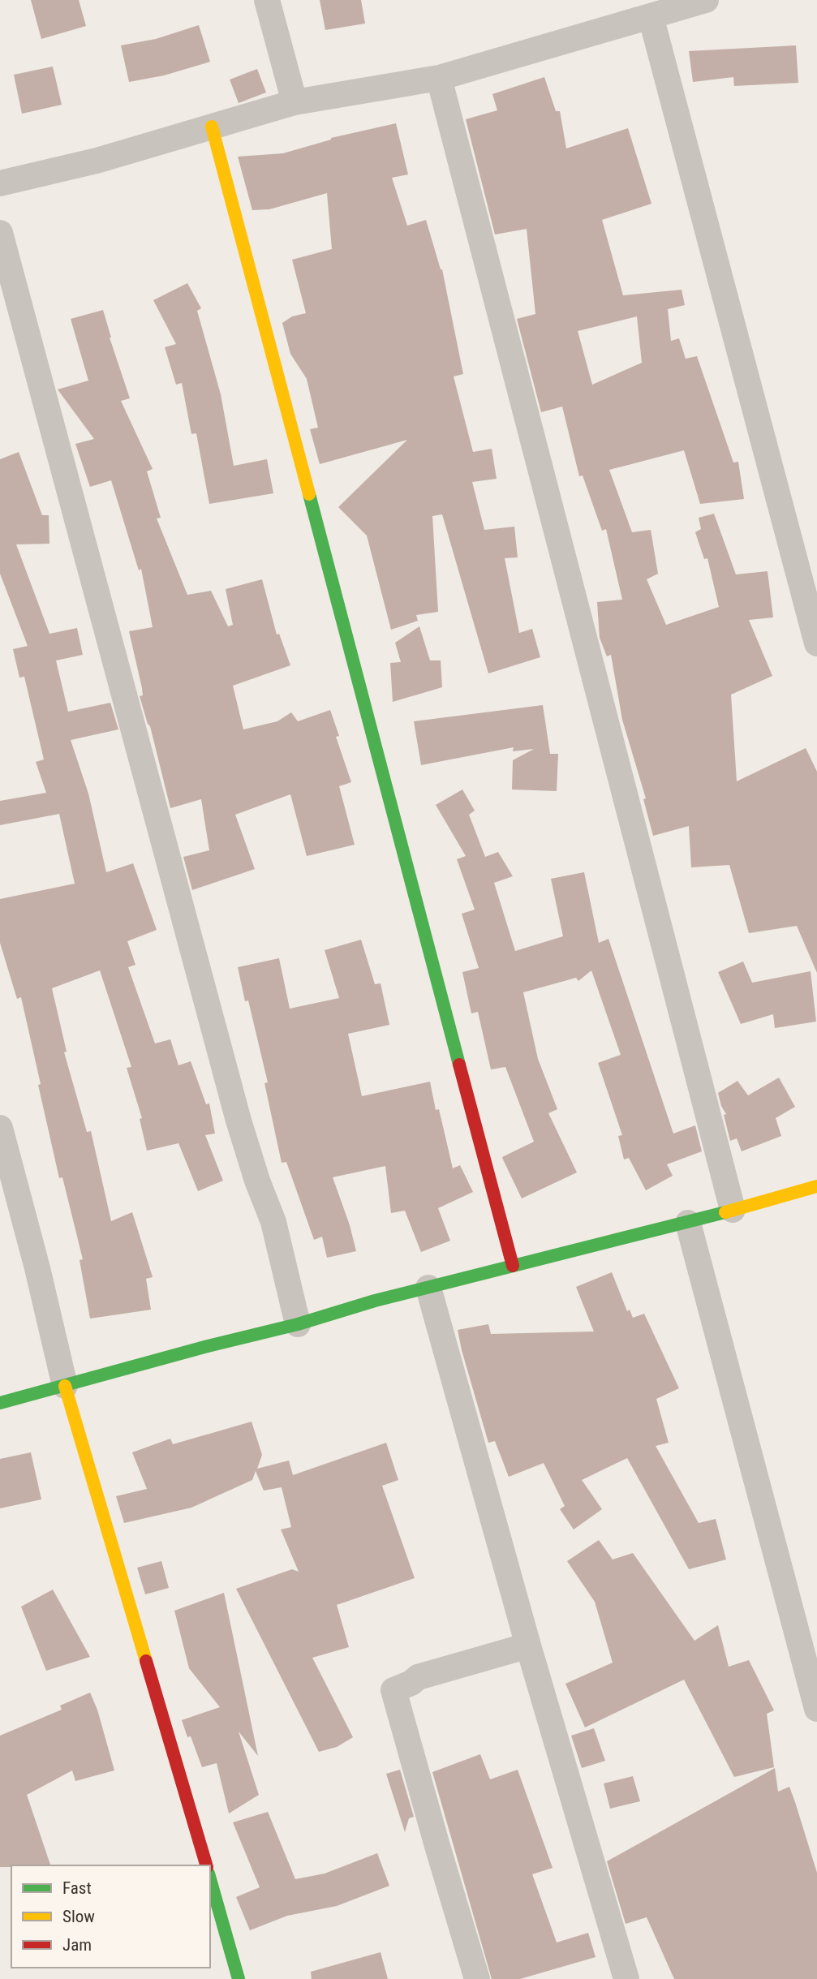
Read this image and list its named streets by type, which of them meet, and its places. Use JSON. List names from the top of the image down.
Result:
{
  "legend": ["Fast", "Slow", "Jam"]
}
